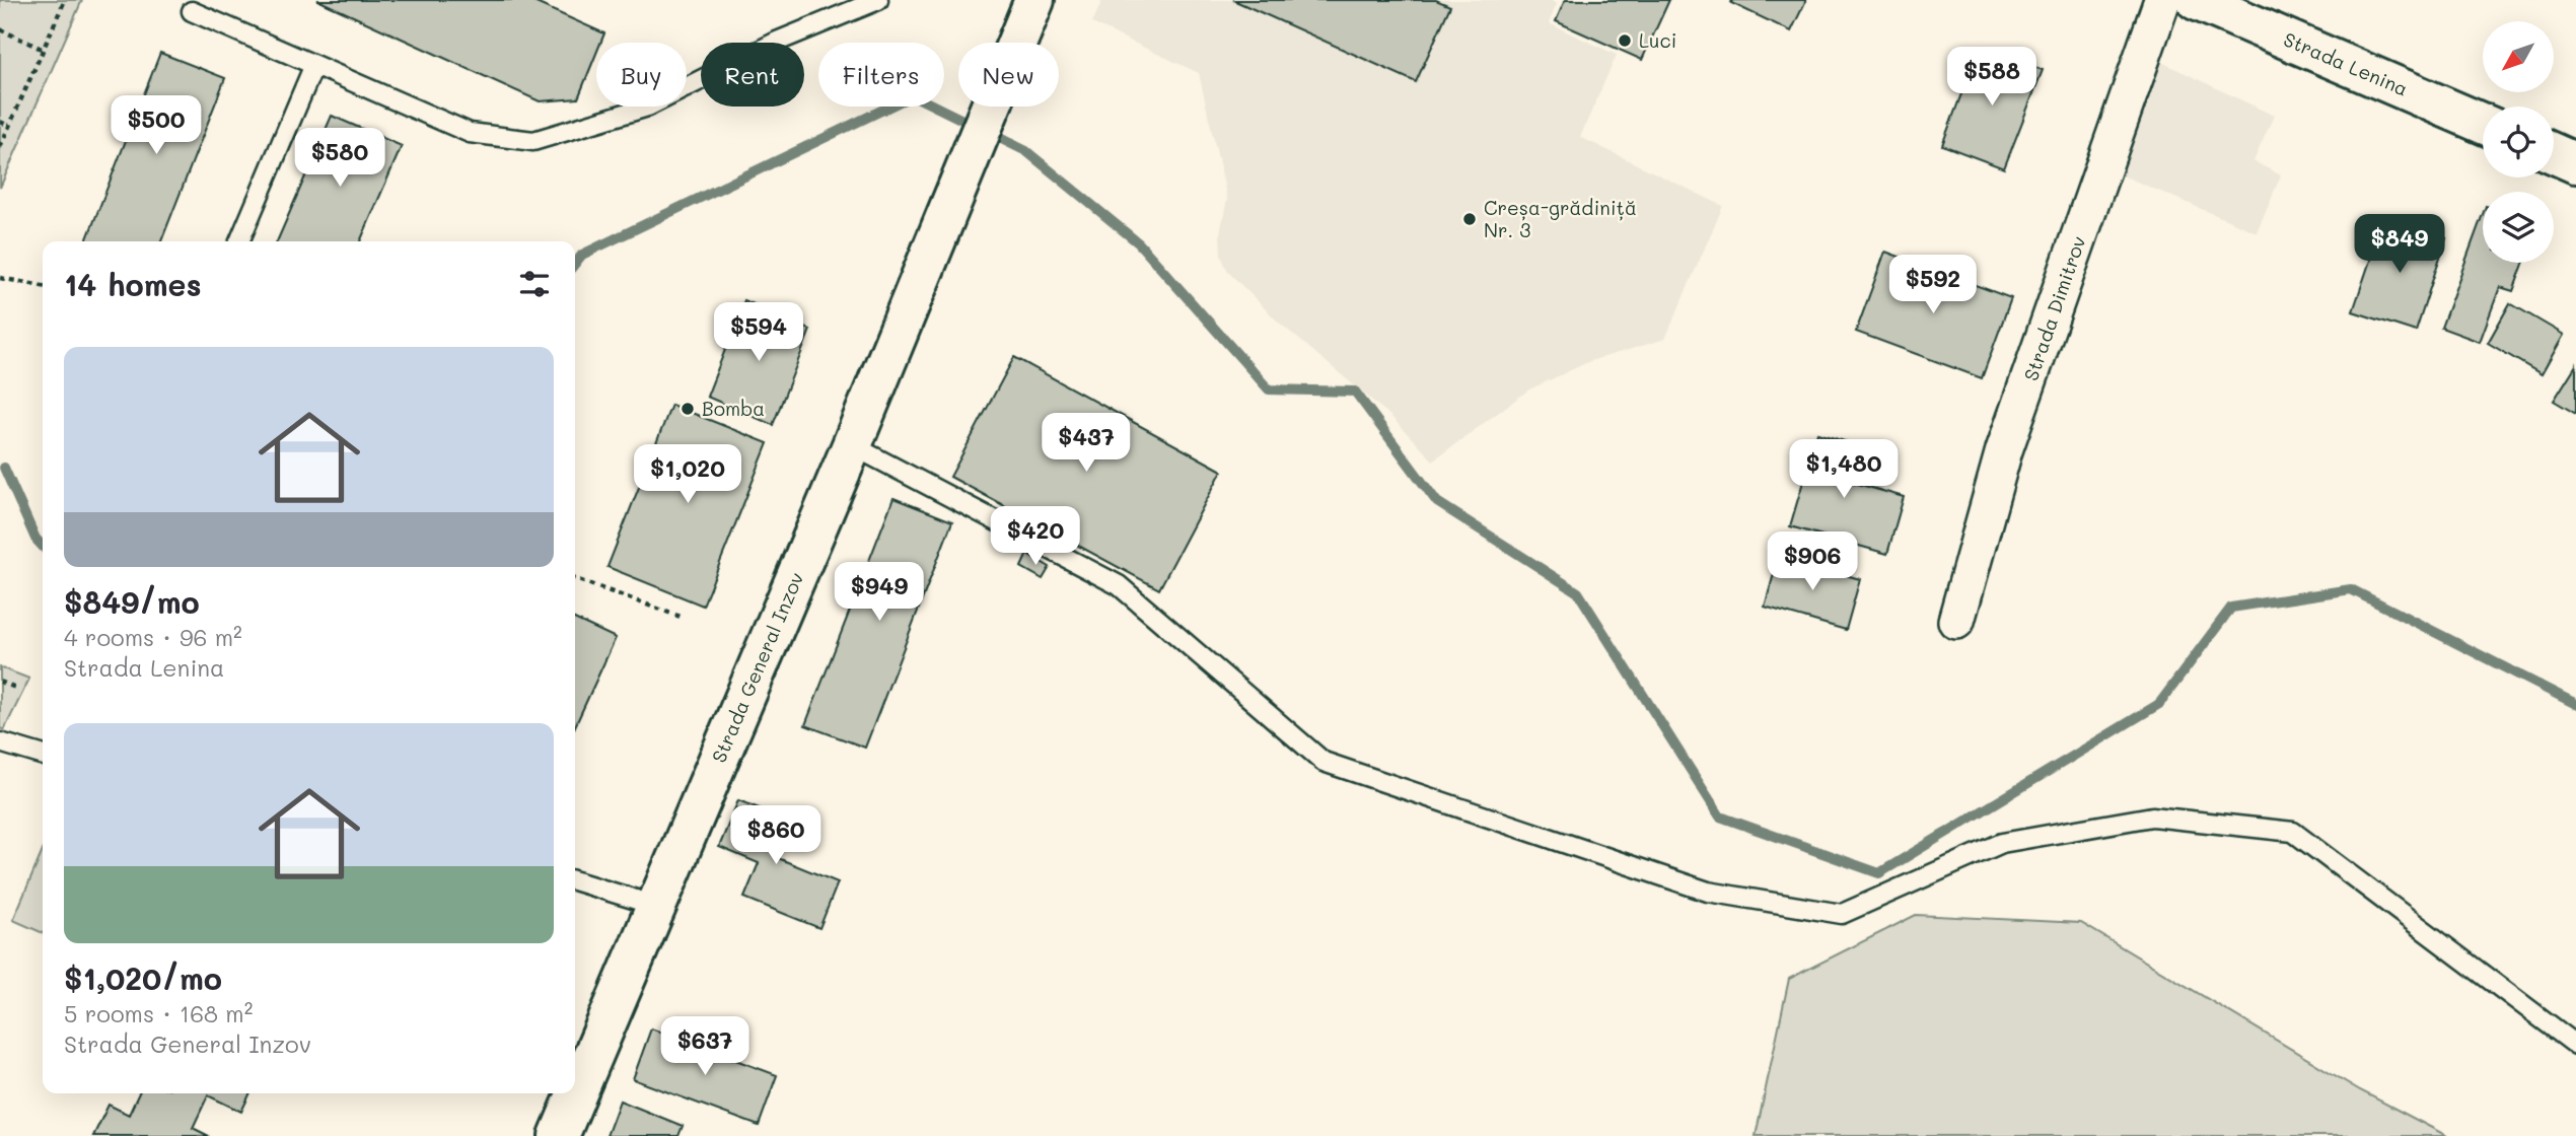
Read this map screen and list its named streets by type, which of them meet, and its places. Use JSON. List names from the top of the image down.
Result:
{
  "streets": {
    "main road": ["Strada Lenina", "Strada General Inzov"],
    "street": ["Strada Dimitrov"]
  },
  "places": ["Luci", "Creșa-grădiniță Nr. 3", "Bomba"],
  "north": "bottom left",
  "page": {
    "chip": [
      "Buy",
      "Rent",
      "Filters",
      "New"
    ],
    "price": [
      "$588",
      "$500",
      "$580",
      "$849",
      "$592",
      "$594",
      "$437",
      "$1,480",
      "$1,020",
      "$420",
      "$906",
      "$949",
      "$860",
      "$637"
    ],
    "heading": "14 homes",
    "list": [
      {
        "name": "$849/mo",
        "note": "4 rooms · 96 m² · Strada Lenina"
      },
      {
        "name": "$1,020/mo",
        "note": "5 rooms · 168 m² · Strada General Inzov"
      }
    ]
  }
}
